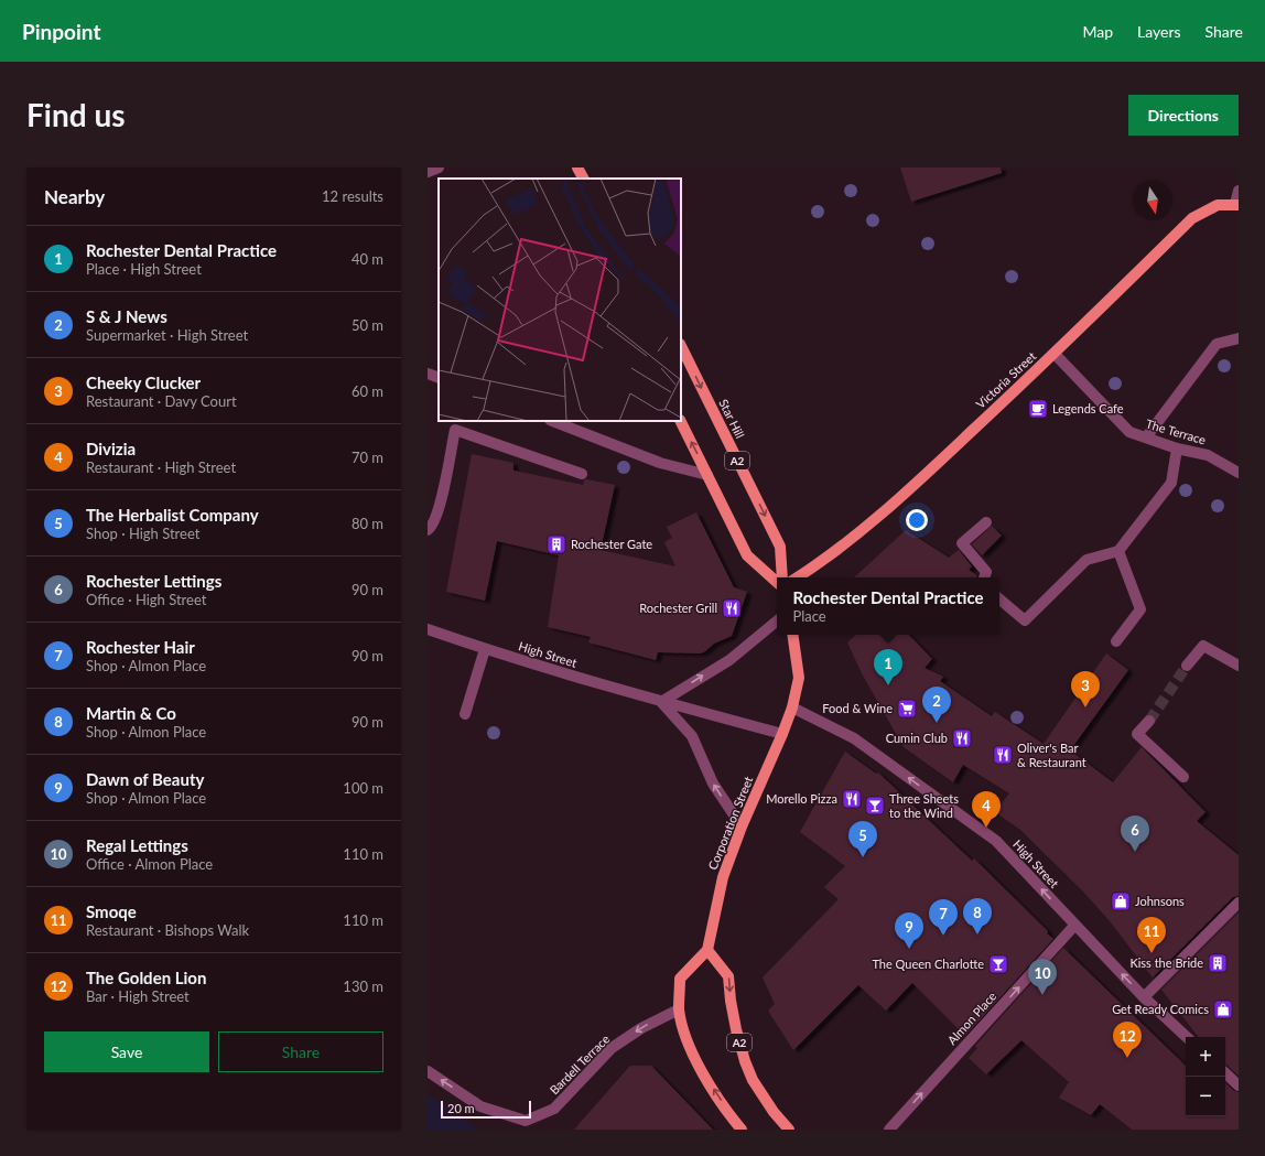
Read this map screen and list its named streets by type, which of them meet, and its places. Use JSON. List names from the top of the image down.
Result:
{
  "streets": {
    "main road": [
      "Victoria Street",
      "Star Hill",
      "A2",
      "Corporation Street"
    ],
    "street": [
      "The Terrace",
      "High Street",
      "Almon Place",
      "Bardell Terrace"
    ]
  },
  "crossings": [
    ["Victoria Street", "The Terrace"],
    ["A2", "Corporation Street"],
    ["High Street", "Corporation Street"],
    ["High Street", "Almon Place"]
  ],
  "one_way": ["High Street", "Almon Place", "Bardell Terrace"],
  "places": {
    "cafe": ["Legends Cafe"],
    "building": ["Rochester Gate", "Kiss the Bride"],
    "restaurant": [
      "Rochester Grill",
      "Cumin Club",
      "Oliver's Bar & Restaurant",
      "Morello Pizza"
    ],
    "supermarket": ["Food & Wine"],
    "bar": ["Three Sheets to the Wind", "The Queen Charlotte"],
    "shop": ["Johnsons", "Get Ready Comics"]
  },
  "scale_bar": "20 m",
  "north": "bottom",
  "page": {
    "header": "Pinpoint",
    "nav": ["Map", "Layers", "Share"],
    "buttons": [
      "Directions",
      ["Save", "Share"]
    ],
    "title": "Find us",
    "heading": ["Nearby", "12 results"],
    "list": [
      {
        "mark": "1",
        "name": "Rochester Dental Practice",
        "note": "Place · High Street",
        "value": "40 m"
      },
      {
        "mark": "2",
        "name": "S & J News",
        "note": "Supermarket · High Street",
        "value": "50 m"
      },
      {
        "mark": "3",
        "name": "Cheeky Clucker",
        "note": "Restaurant · Davy Court",
        "value": "60 m"
      },
      {
        "mark": "4",
        "name": "Divizia",
        "note": "Restaurant · High Street",
        "value": "70 m"
      },
      {
        "mark": "5",
        "name": "The Herbalist Company",
        "note": "Shop · High Street",
        "value": "80 m"
      },
      {
        "mark": "6",
        "name": "Rochester Lettings",
        "note": "Office · High Street",
        "value": "90 m"
      },
      {
        "mark": "7",
        "name": "Rochester Hair",
        "note": "Shop · Almon Place",
        "value": "90 m"
      },
      {
        "mark": "8",
        "name": "Martin & Co",
        "note": "Shop · Almon Place",
        "value": "90 m"
      },
      {
        "mark": "9",
        "name": "Dawn of Beauty",
        "note": "Shop · Almon Place",
        "value": "100 m"
      },
      {
        "mark": "10",
        "name": "Regal Lettings",
        "note": "Office · Almon Place",
        "value": "110 m"
      },
      {
        "mark": "11",
        "name": "Smoqe",
        "note": "Restaurant · Bishops Walk",
        "value": "110 m"
      },
      {
        "mark": "12",
        "name": "The Golden Lion",
        "note": "Bar · High Street",
        "value": "130 m"
      }
    ],
    "popup": ["Rochester Dental Practice", "Place"],
    "pins": [
      "1",
      "3",
      "2",
      "4",
      "6",
      "5",
      "8",
      "7",
      "9",
      "11",
      "10",
      "12"
    ],
    "map_buttons": ["+", "−"],
    "scale": "20 m"
  }
}
